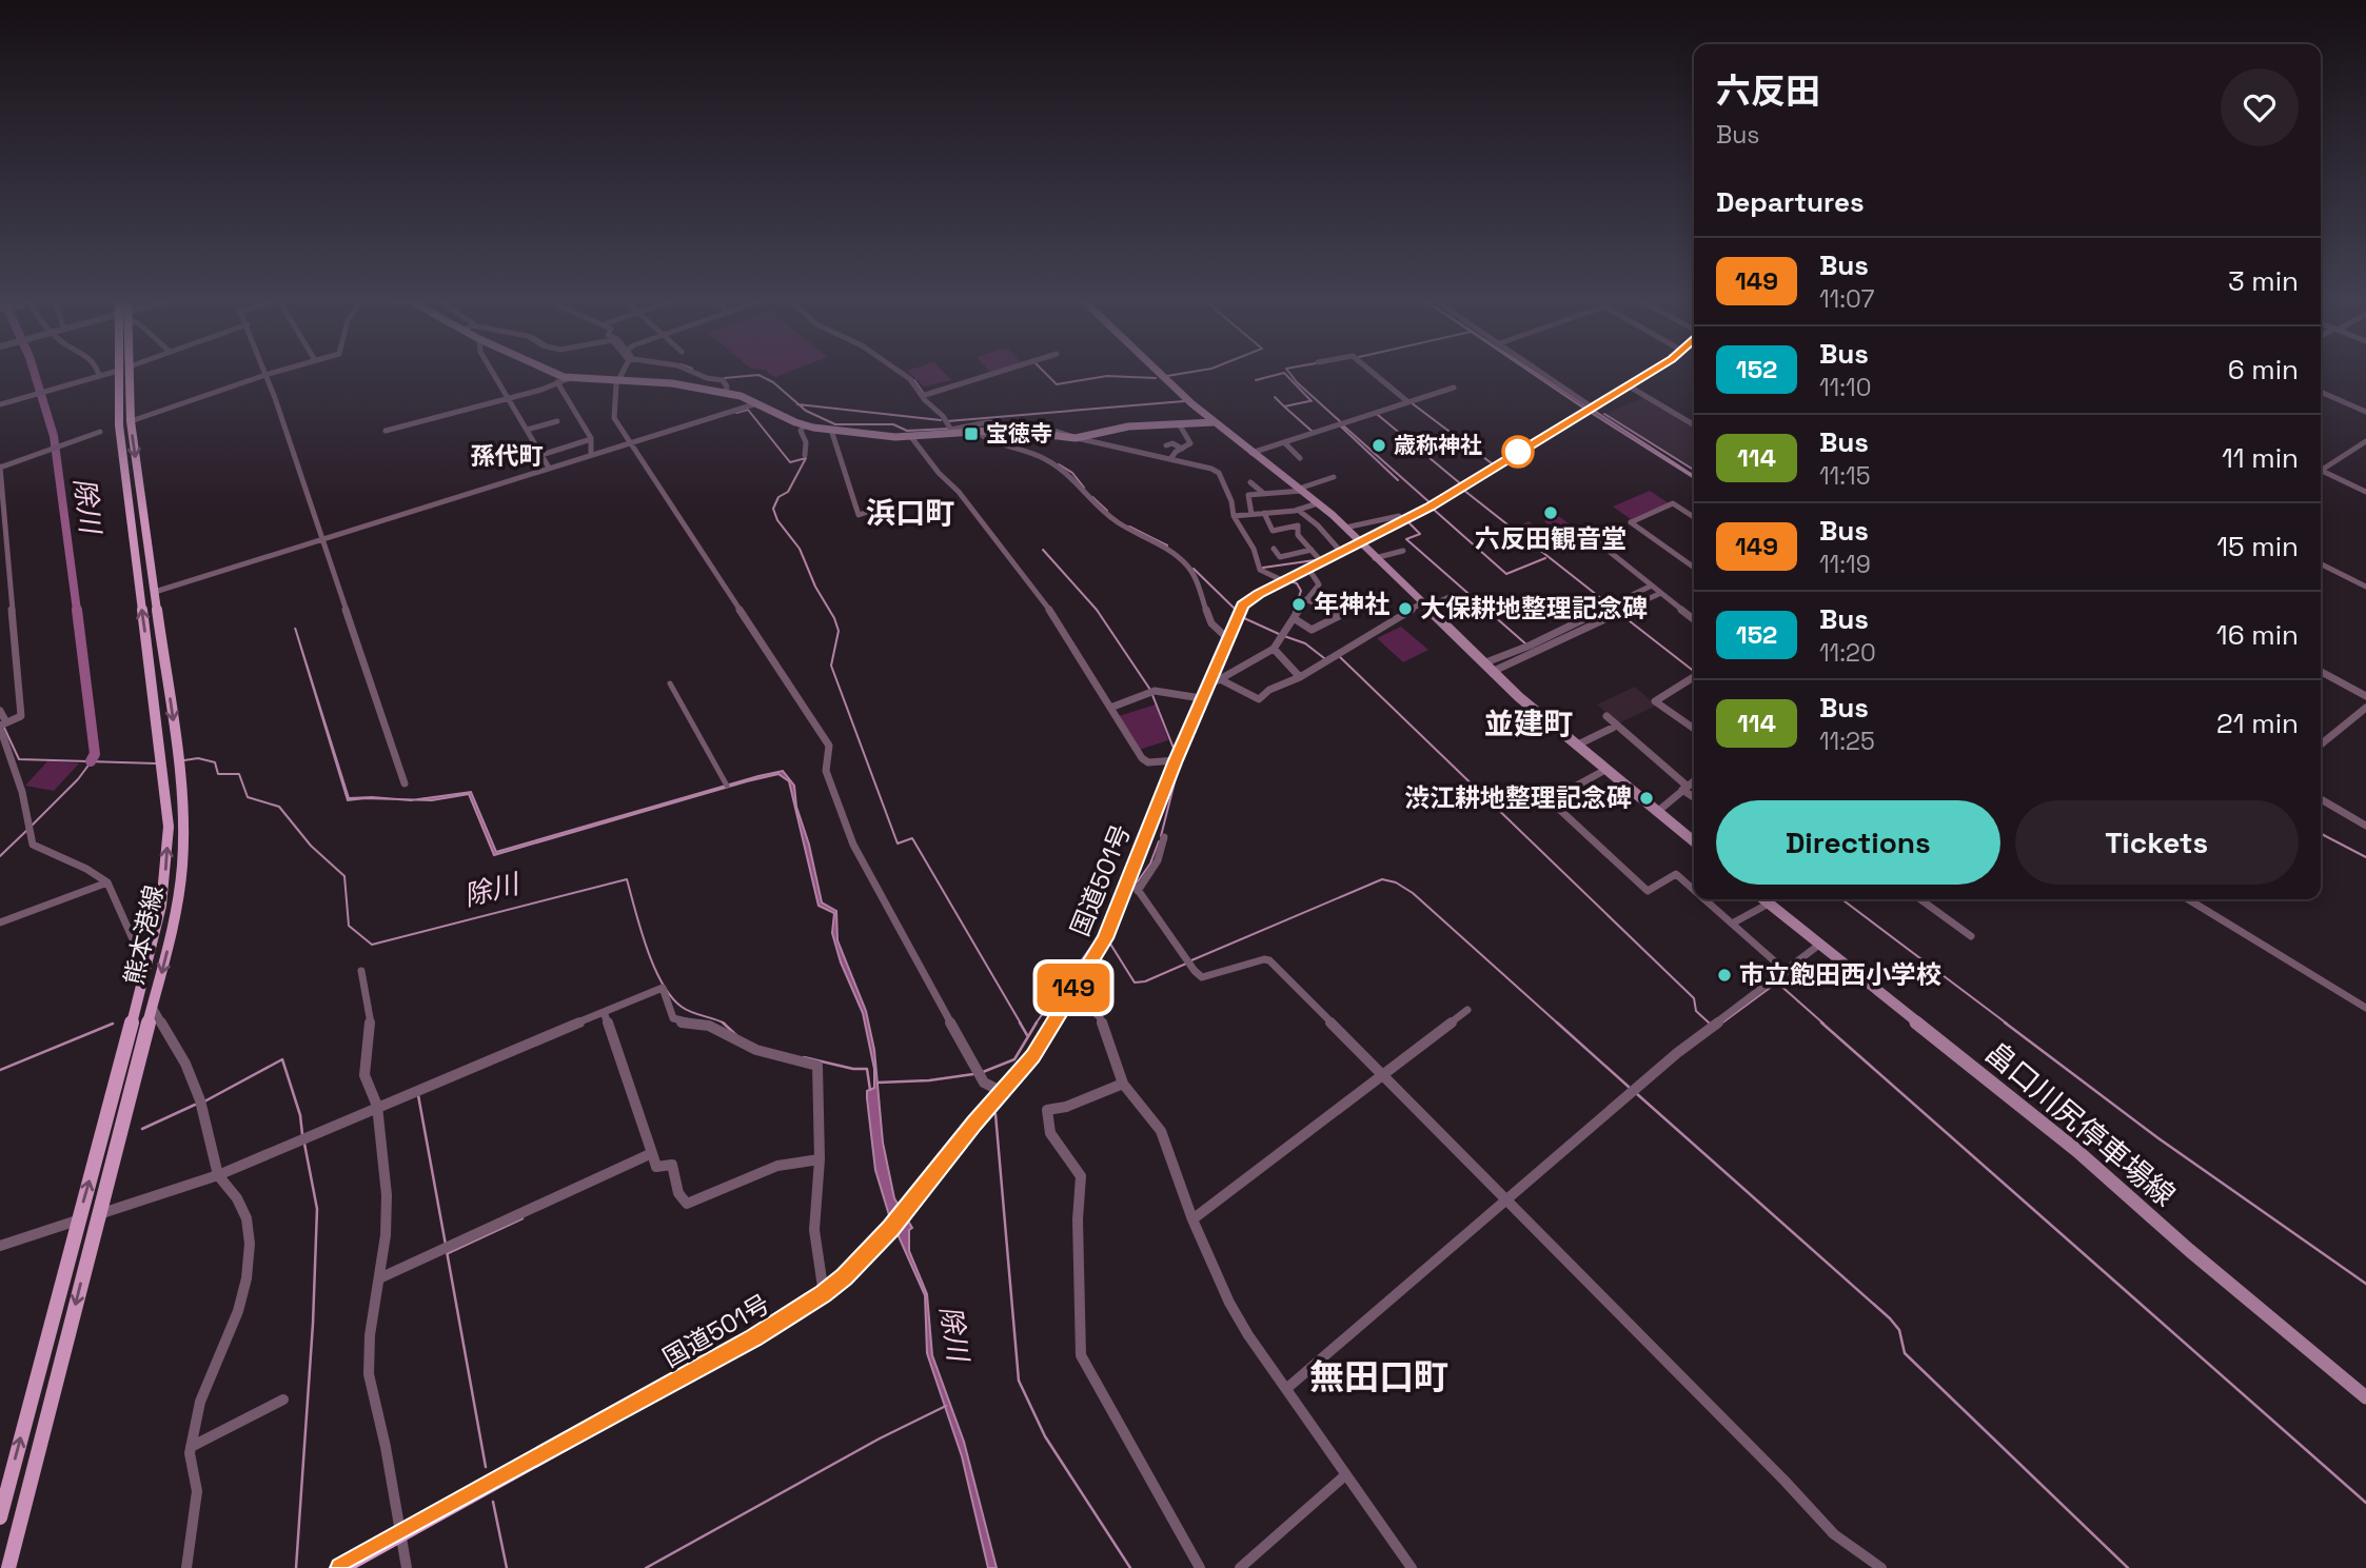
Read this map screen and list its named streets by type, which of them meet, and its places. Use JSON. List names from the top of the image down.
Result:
{
  "streets": {
    "highway": ["国道501号"],
    "main road": ["熊本港線", "畠口川尻停車場線"]
  },
  "districts": [
    "孫代町",
    "浜口町",
    "並建町",
    "無田口町"
  ],
  "water": ["除川"],
  "places": {
    "transit": ["宝徳寺"],
    "other": [
      "歳称神社",
      "六反田観音堂",
      "年神社",
      "大保耕地整理記念碑",
      "渋江耕地整理記念碑",
      "市立飽田西小学校"
    ]
  },
  "lines": ["bus line 149"],
  "page": {
    "on_map": "149",
    "heading": [
      ["六反田", "Bus"],
      "Departures"
    ],
    "list": [
      {
        "mark": "149",
        "name": "Bus",
        "note": "11:07",
        "value": "3 min"
      },
      {
        "mark": "152",
        "name": "Bus",
        "note": "11:10",
        "value": "6 min"
      },
      {
        "mark": "114",
        "name": "Bus",
        "note": "11:15",
        "value": "11 min"
      },
      {
        "mark": "149",
        "name": "Bus",
        "note": "11:19",
        "value": "15 min"
      },
      {
        "mark": "152",
        "name": "Bus",
        "note": "11:20",
        "value": "16 min"
      },
      {
        "mark": "114",
        "name": "Bus",
        "note": "11:25",
        "value": "21 min"
      }
    ],
    "buttons": ["Directions", "Tickets"]
  }
}
